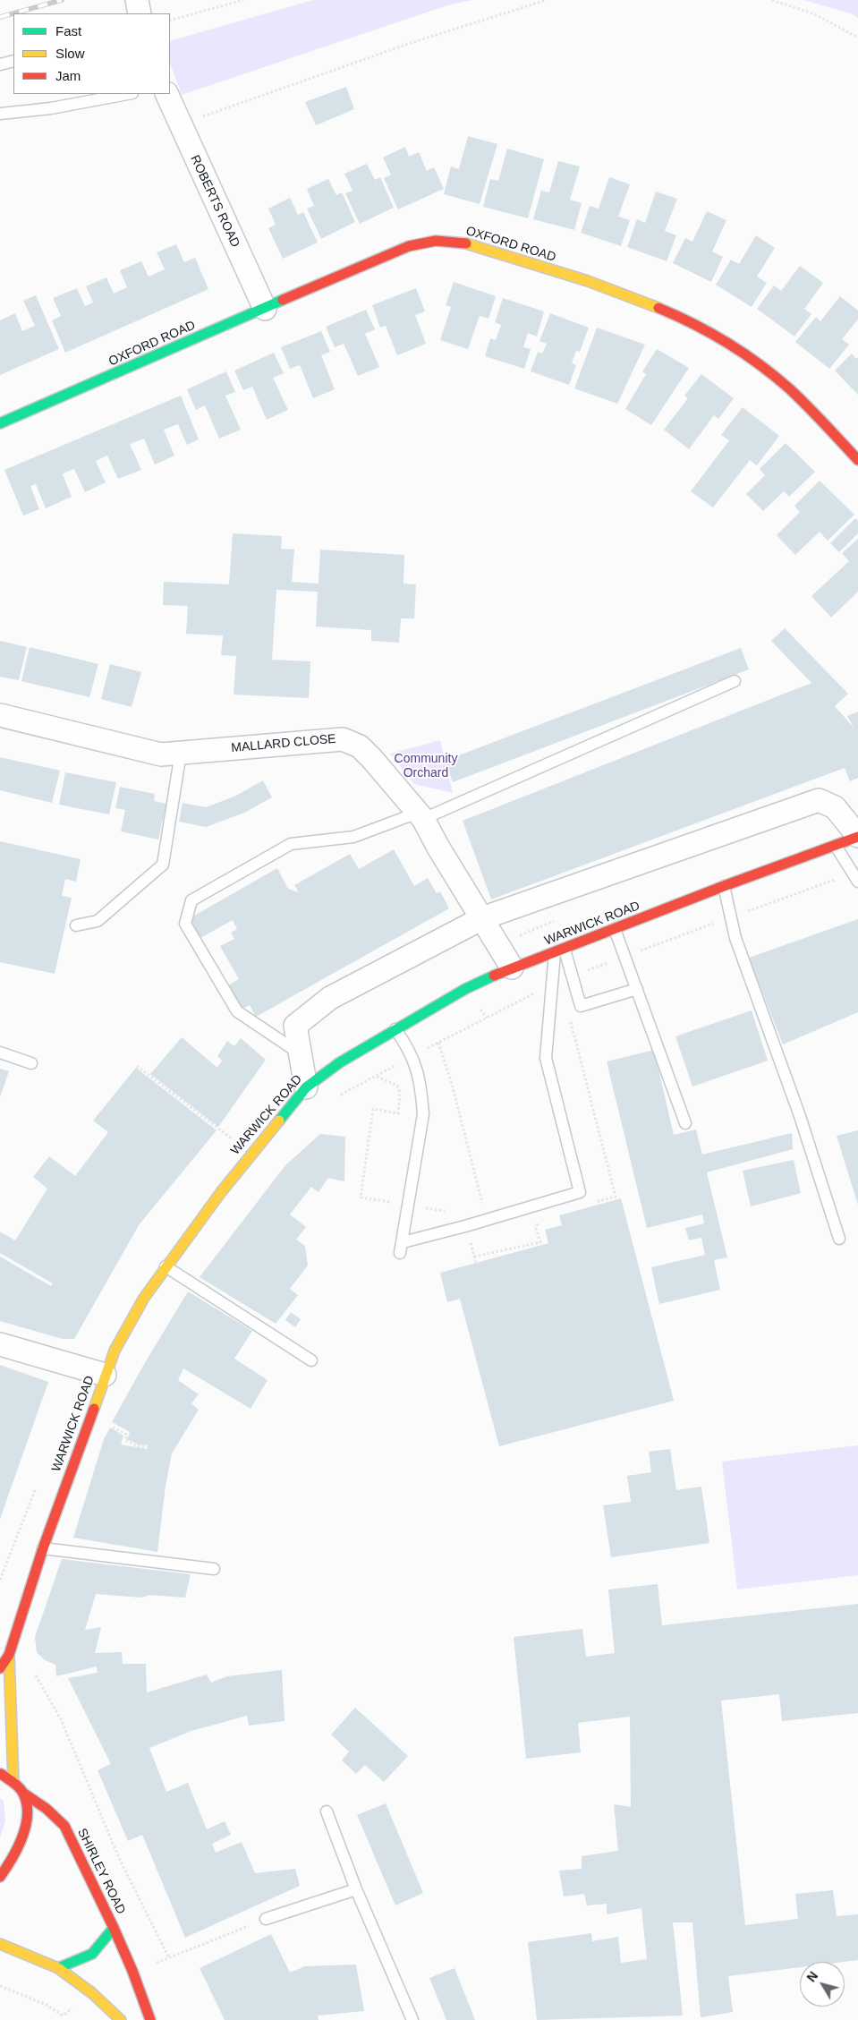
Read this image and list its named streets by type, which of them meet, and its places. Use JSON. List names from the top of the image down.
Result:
{
  "streets": {
    "main road": ["OXFORD ROAD", "WARWICK ROAD", "SHIRLEY ROAD"],
    "street": ["ROBERTS ROAD", "MALLARD CLOSE"]
  },
  "crossings": [
    ["ROBERTS ROAD", "OXFORD ROAD"],
    ["MALLARD CLOSE", "WARWICK ROAD"]
  ],
  "parks": ["Community Orchard"],
  "legend": ["Fast", "Slow", "Jam"],
  "north": "top left"
}
